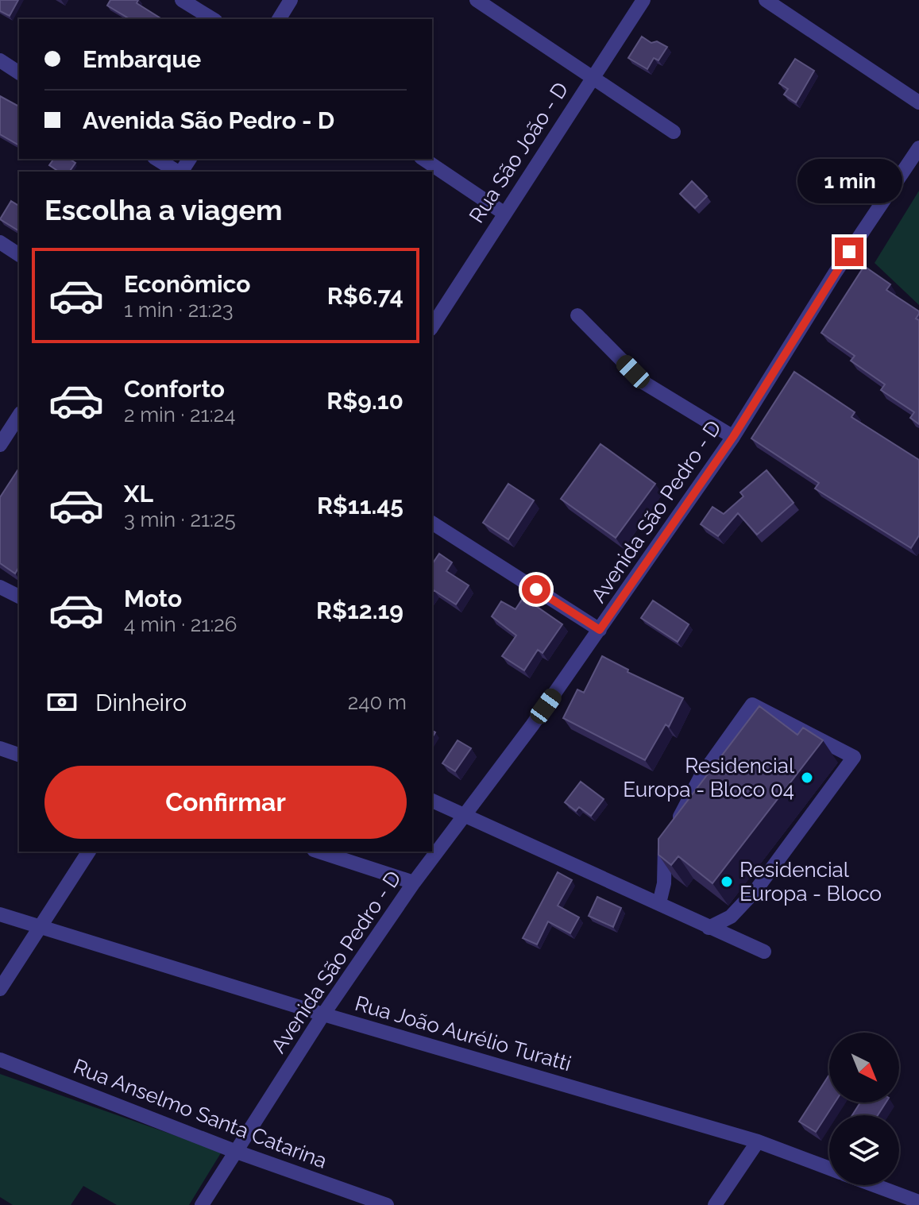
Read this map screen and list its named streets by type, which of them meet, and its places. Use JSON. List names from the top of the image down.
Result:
{
  "streets": {
    "street": [
      "Rua São João - D",
      "Avenida São Pedro - D",
      "Rua João Aurélio Turatti",
      "Rua Anselmo Santa Catarina"
    ]
  },
  "crossings": [
    ["Avenida São Pedro - D", "Rua João Aurélio Turatti"],
    ["Avenida São Pedro - D", "Rua Anselmo Santa Catarina"]
  ],
  "places": ["Residencial Europa - Bloco 04", "Residencial Europa - Bloco"],
  "north": "bottom right",
  "page": {
    "banner": ["Embarque", "Avenida São Pedro - D"],
    "bubble": "1 min",
    "heading": "Escolha a viagem",
    "list": [
      {
        "name": "Econômico",
        "note": "1 min · 21:23",
        "value": "R$6.74"
      },
      {
        "name": "Conforto",
        "note": "2 min · 21:24",
        "value": "R$9.10"
      },
      {
        "name": "XL",
        "note": "3 min · 21:25",
        "value": "R$11.45"
      },
      {
        "name": "Moto",
        "note": "4 min · 21:26",
        "value": "R$12.19"
      }
    ],
    "pay": ["Dinheiro", "240 m"],
    "buttons": "Confirmar"
  }
}
